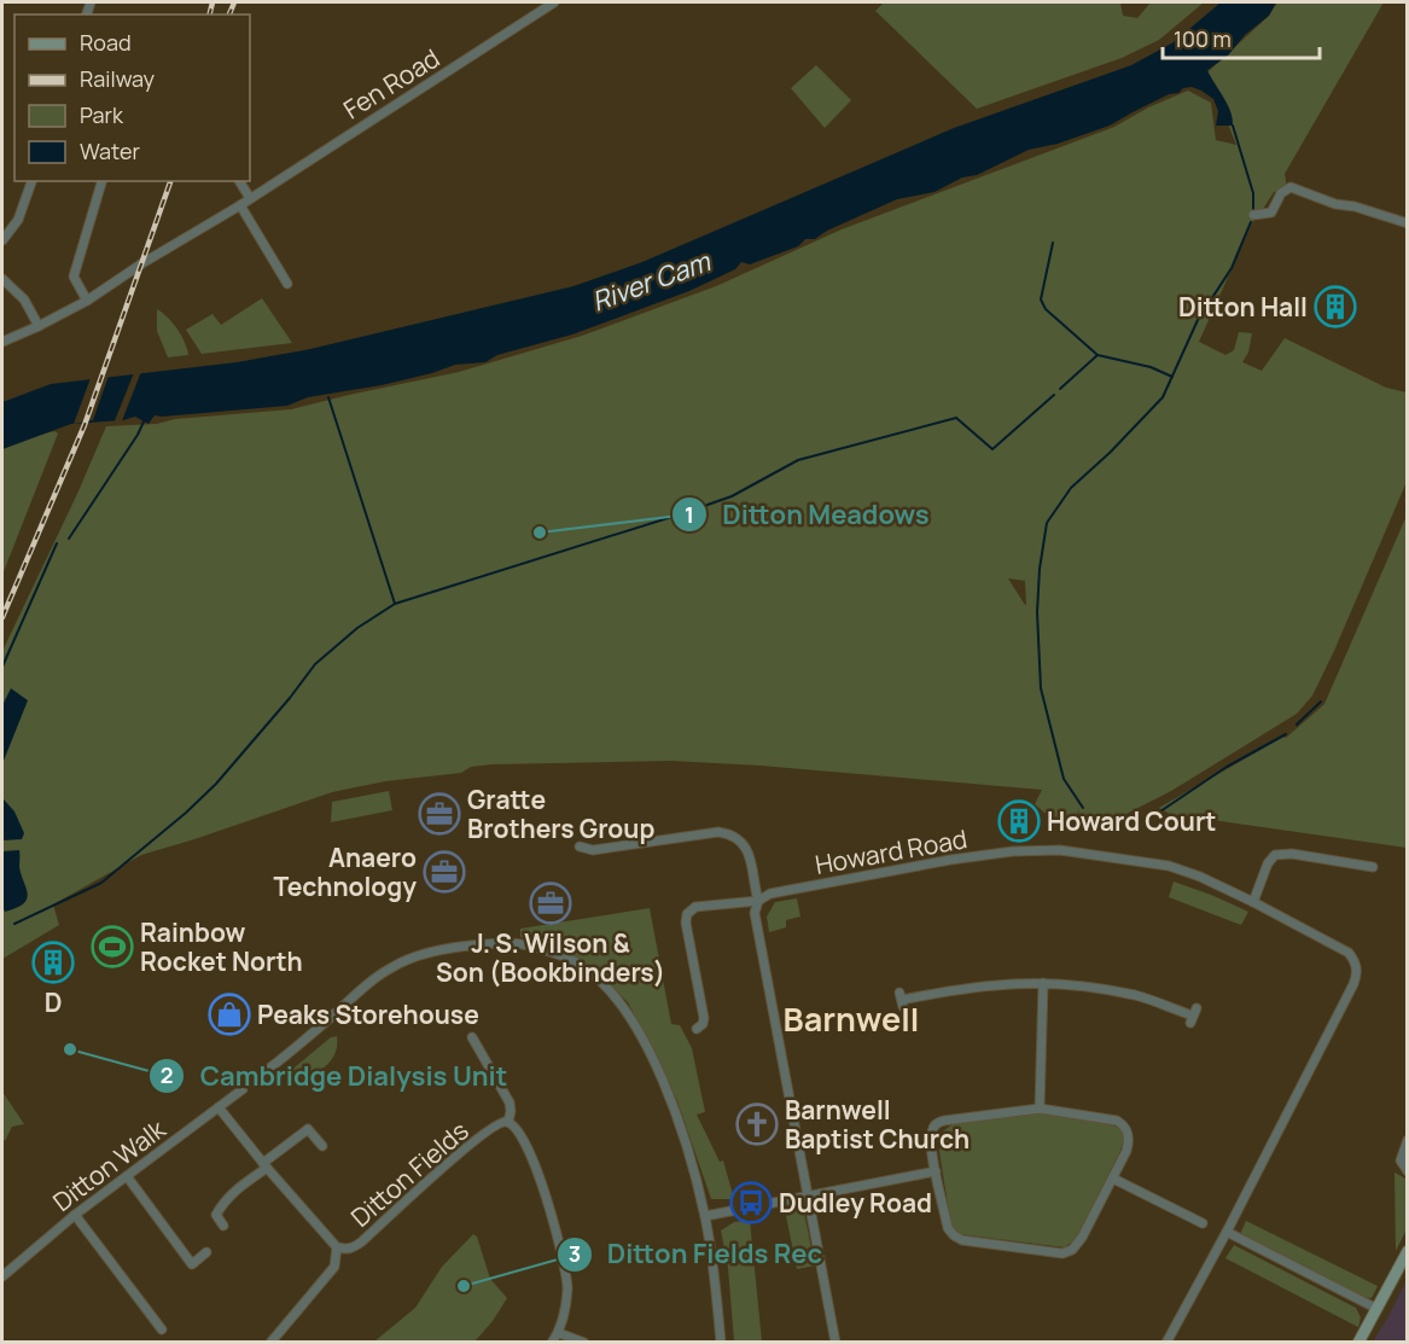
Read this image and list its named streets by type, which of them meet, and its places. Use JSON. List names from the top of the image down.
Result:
{
  "streets": {
    "street": [
      "Fen Road",
      "Howard Road",
      "Ditton Walk",
      "Ditton Fields"
    ]
  },
  "crossings": [
    ["Ditton Walk", "Ditton Fields"]
  ],
  "districts": ["Barnwell"],
  "water": ["River Cam"],
  "places": {
    "building": ["Ditton Hall", "Howard Court", "D"],
    "other": ["Ditton Meadows", "Cambridge Dialysis Unit", "Ditton Fields Rec"],
    "office": ["Gratte Brothers Group", "Anaero Technology", "J. S. Wilson & Son (Bookbinders)"],
    "sports": ["Rainbow Rocket North"],
    "shop": ["Peaks Storehouse"],
    "church": ["Barnwell Baptist Church"],
    "bus stop": ["Dudley Road"]
  },
  "legend": [
    "Road",
    "Railway",
    "Park",
    "Water"
  ],
  "scale_bar": "100 m"
}
